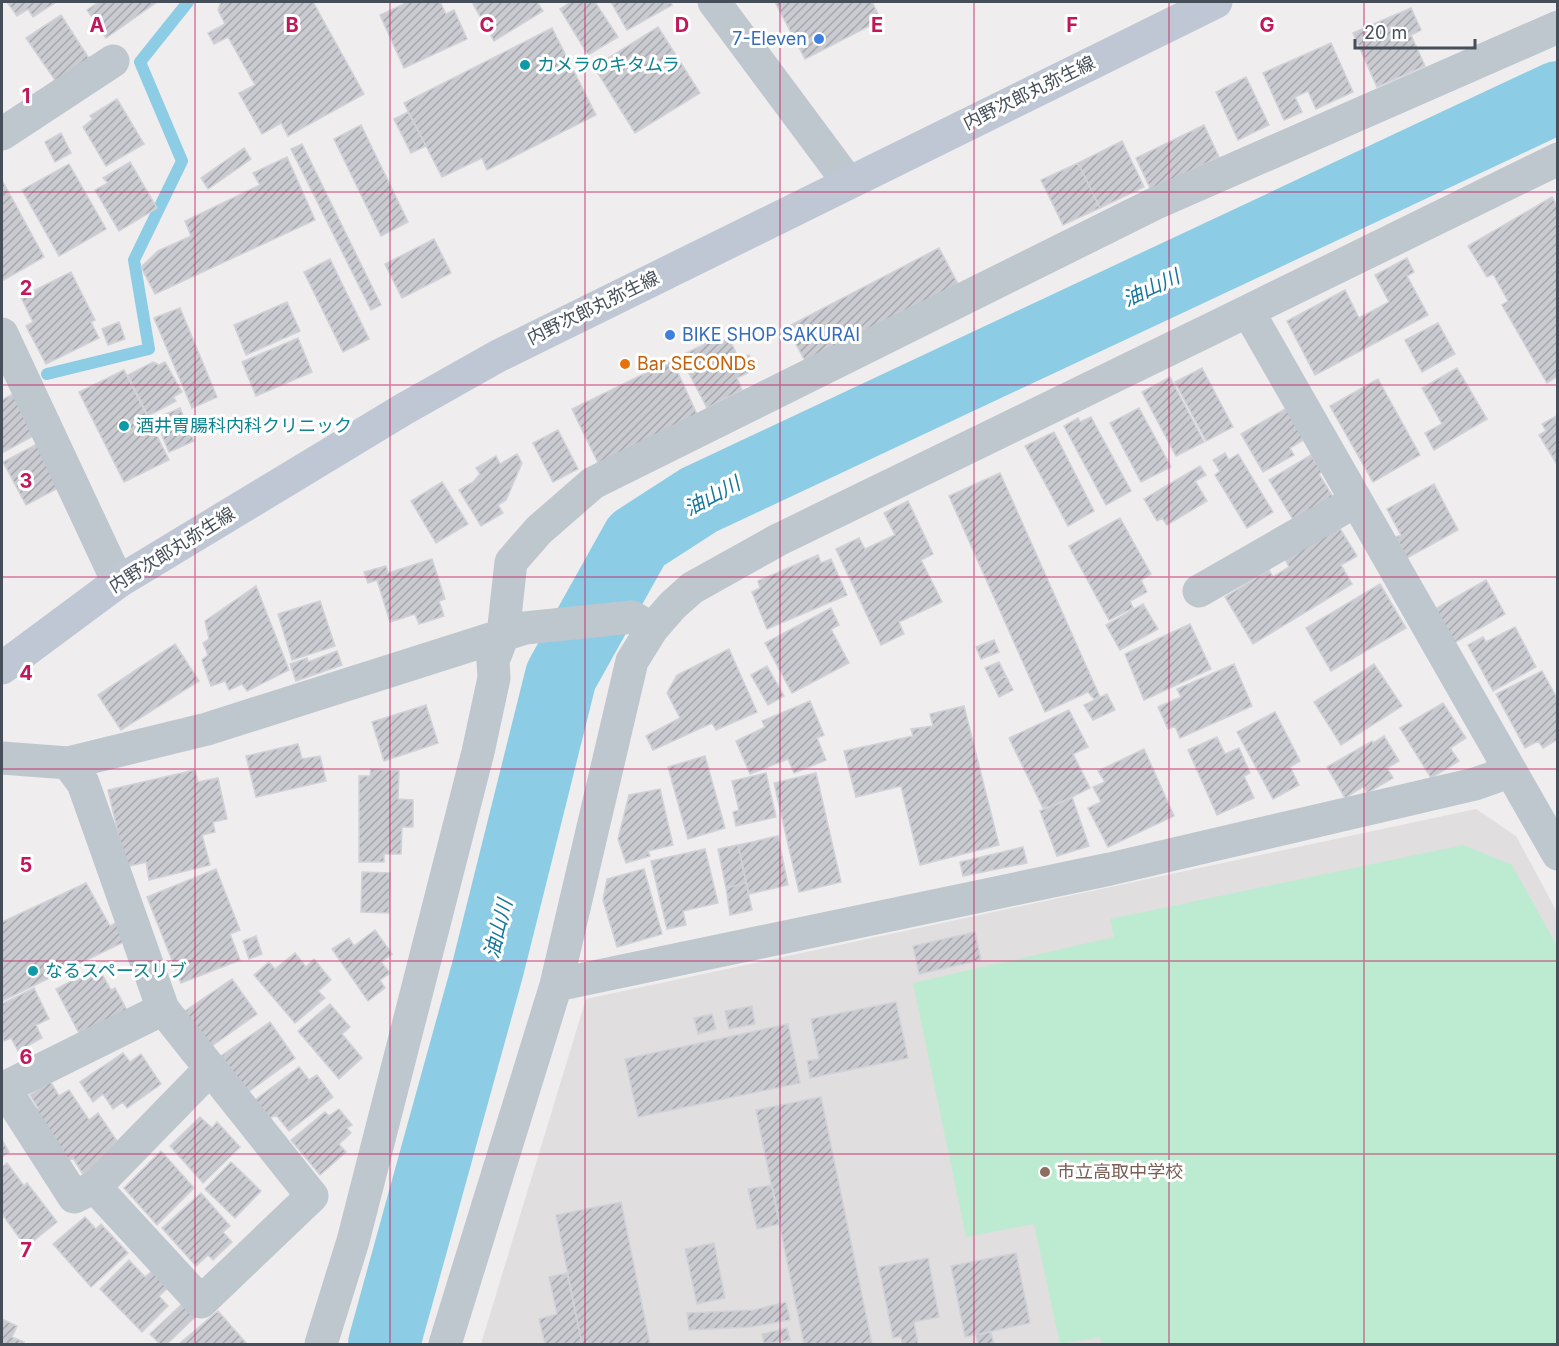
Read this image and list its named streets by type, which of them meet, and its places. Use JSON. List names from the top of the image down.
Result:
{
  "streets": {
    "main road": ["内野次郎丸弥生線"]
  },
  "water": ["油山川"],
  "places": [
    "7-Eleven",
    "カメラのキタムラ",
    "BIKE SHOP SAKURAI",
    "Bar SECONDs",
    "酒井胃腸科内科クリニック",
    "なるスペースリブ",
    "市立高取中学校"
  ],
  "scale_bar": "20 m",
  "grid": {
    "columns": [
      "A",
      "B",
      "C",
      "D",
      "E",
      "F",
      "G"
    ],
    "rows": [
      "1",
      "2",
      "3",
      "4",
      "5",
      "6",
      "7"
    ]
  }
}
